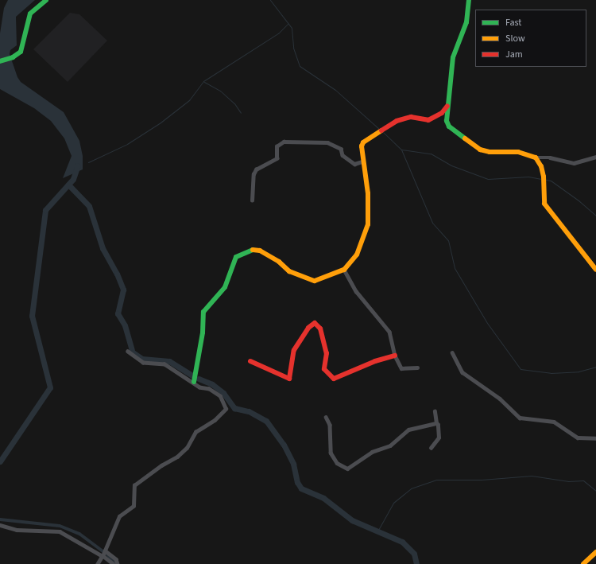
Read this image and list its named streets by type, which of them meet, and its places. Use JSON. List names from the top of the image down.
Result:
{
  "legend": ["Fast", "Slow", "Jam"]
}
